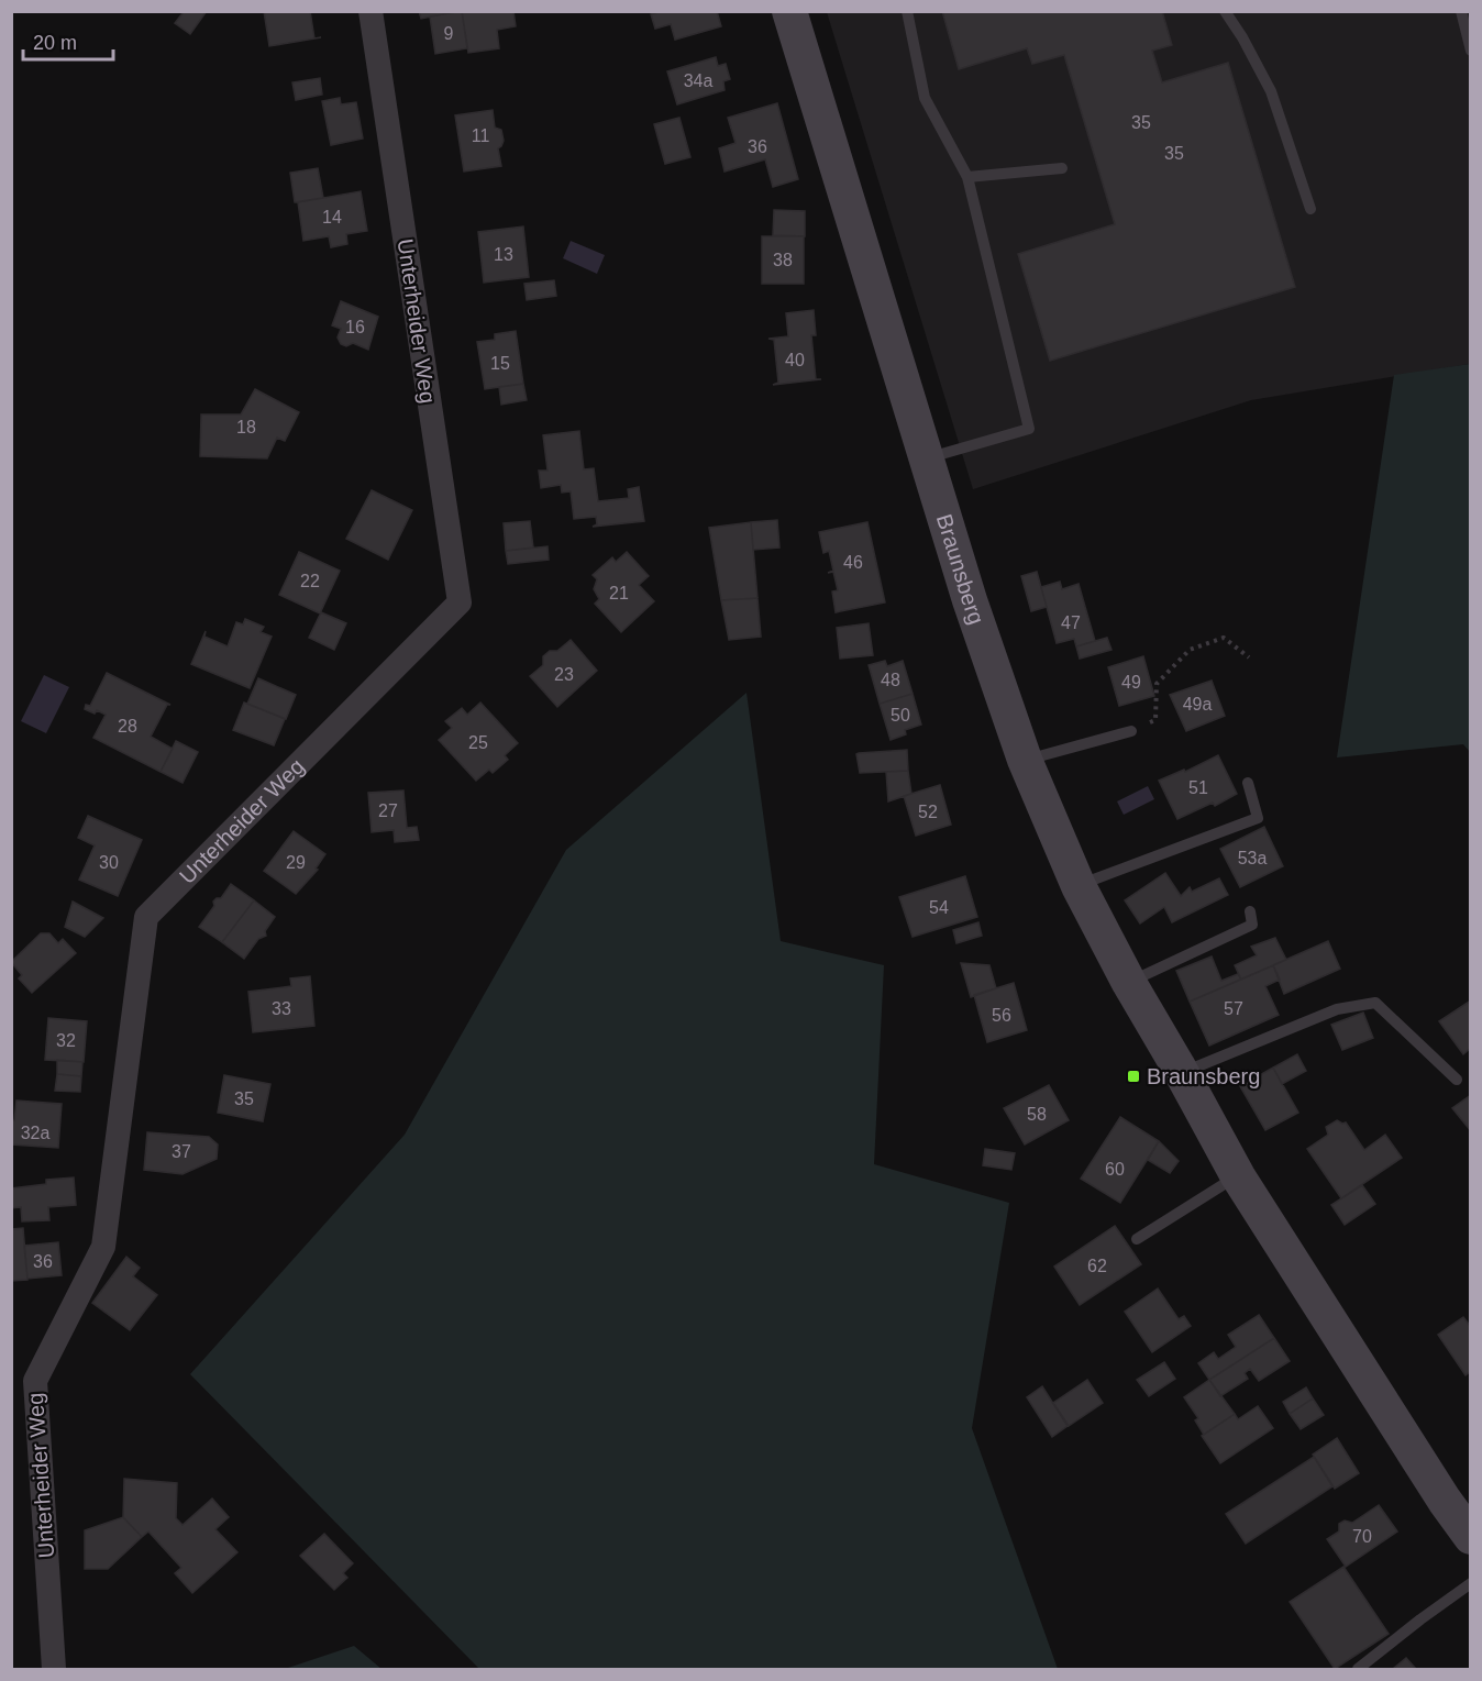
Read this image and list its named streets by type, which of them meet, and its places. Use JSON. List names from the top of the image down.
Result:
{
  "streets": {
    "main road": ["Braunsberg"],
    "street": ["Unterheider Weg"]
  },
  "places": {
    "transit": ["Braunsberg"]
  },
  "house_numbers": [
    "9",
    "34a",
    "35",
    "11",
    "36",
    "35",
    "14",
    "13",
    "38",
    "16",
    "40",
    "15",
    "18",
    "46",
    "22",
    "21",
    "47",
    "23",
    "48",
    "49",
    "49a",
    "50",
    "28",
    "25",
    "51",
    "27",
    "52",
    "53a",
    "30",
    "29",
    "54",
    "33",
    "57",
    "56",
    "32",
    "35",
    "58",
    "32a",
    "37",
    "60",
    "36",
    "62",
    "70"
  ],
  "scale_bar": "20 m"
}
